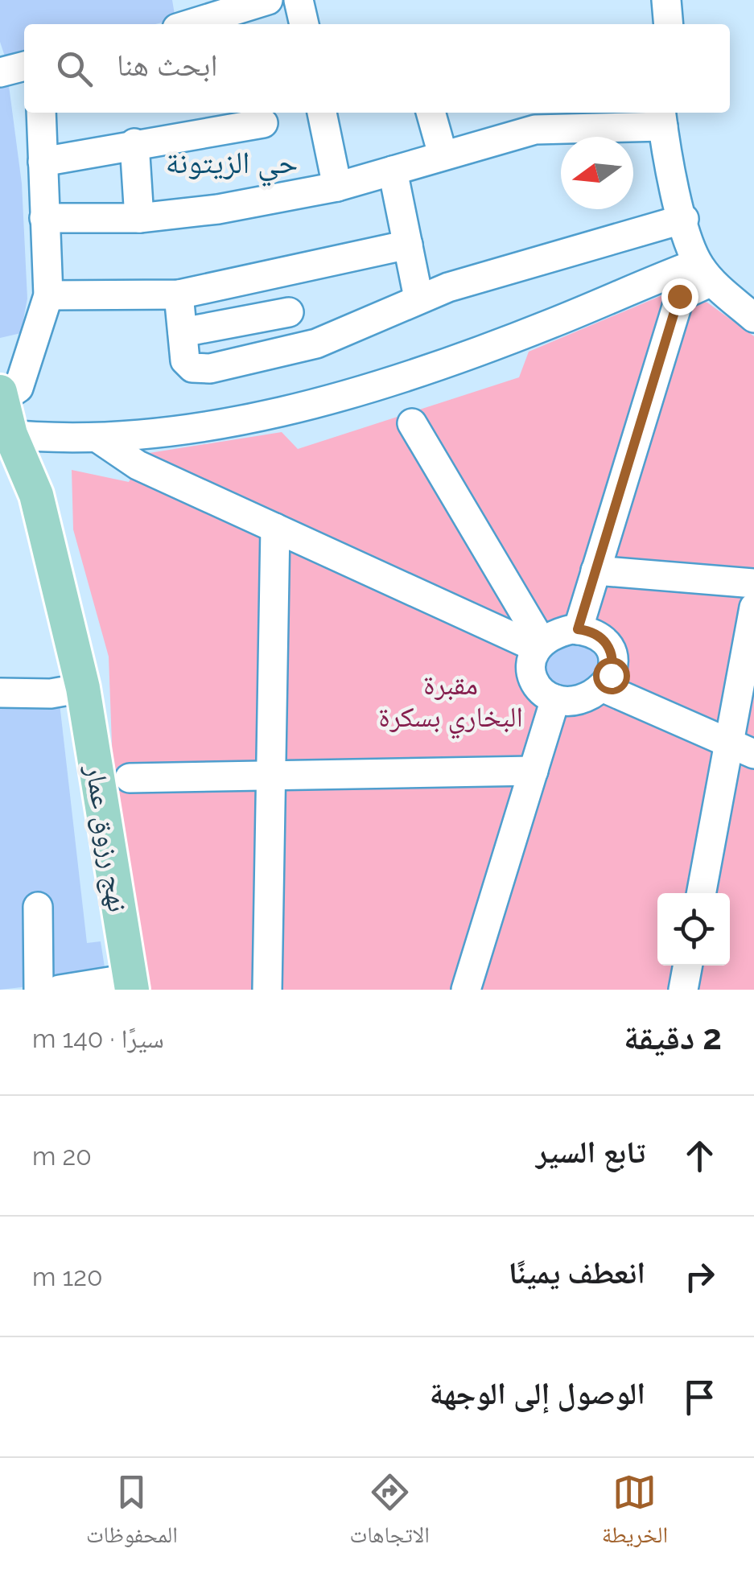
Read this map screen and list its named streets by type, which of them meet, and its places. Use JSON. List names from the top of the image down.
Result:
{
  "streets": {
    "main road": ["نهج رزوق عمار"]
  },
  "districts": ["حي الزيتونة"],
  "parks": ["مقبرة البخاري بسكرة"],
  "north": "left",
  "page": {
    "search": "ابحث هنا",
    "heading": ["2 دقيقة", "سيرًا · 140 m"],
    "list": [
      ["تابع السير", "20 m"],
      ["انعطف يمينًا", "120 m"],
      "الوصول إلى الوجهة"
    ],
    "nav": ["الخريطة", "الاتجاهات", "المحفوظات"]
  }
}
